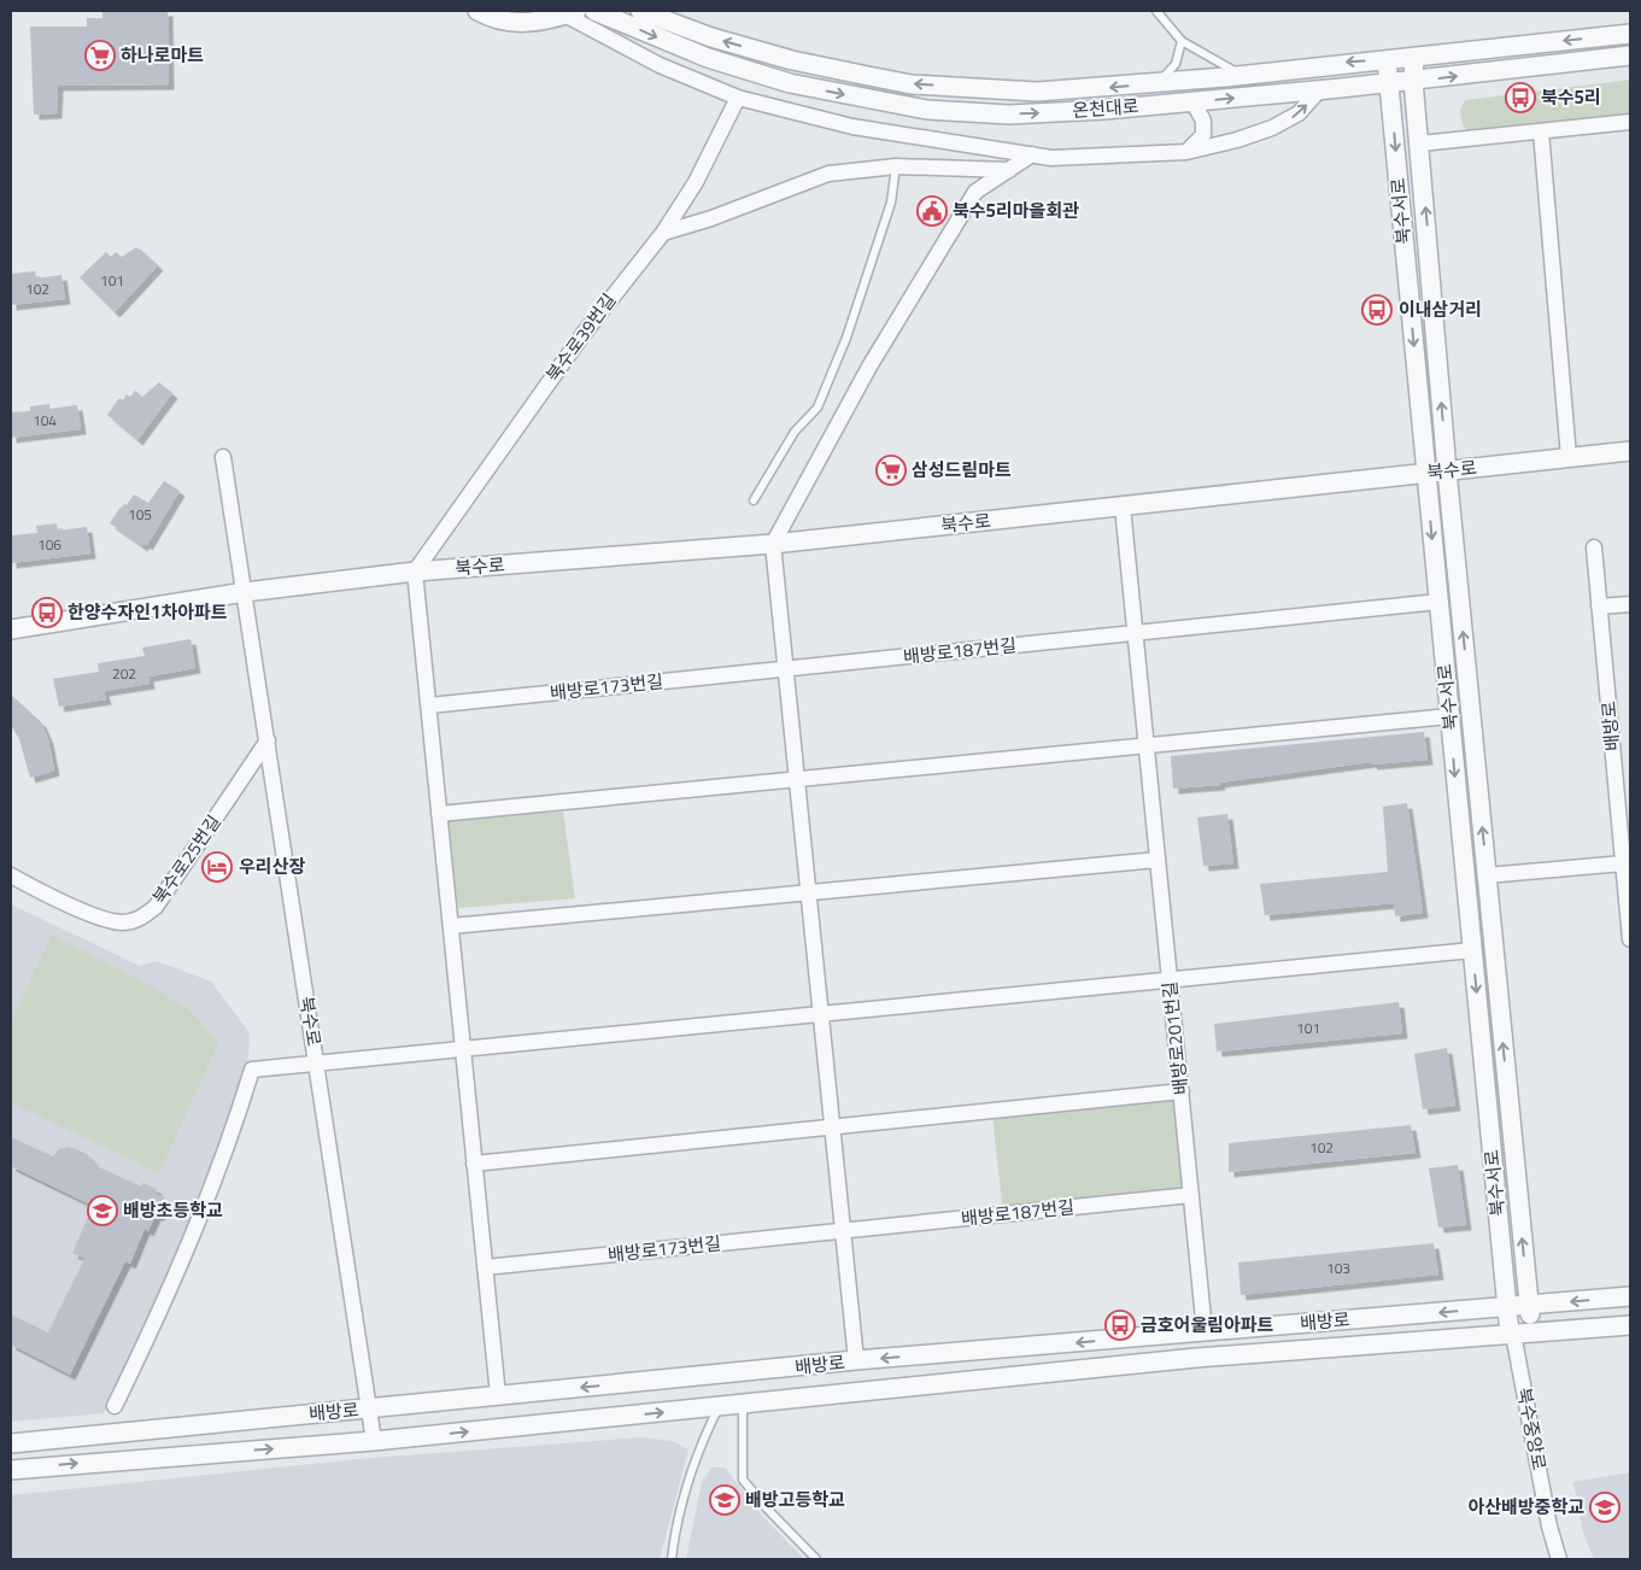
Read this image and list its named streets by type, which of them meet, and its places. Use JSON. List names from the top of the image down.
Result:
{
  "streets": {
    "street": [
      "온천대로",
      "북수서로",
      "북수로39번길",
      "북수로",
      "배방로187번길",
      "배방로173번길",
      "배방로",
      "북수로25번길",
      "배방로201번길",
      "북수중앙로"
    ]
  },
  "crossings": [
    ["온천대로", "북수서로"],
    ["북수서로", "북수로"],
    ["북수서로", "배방로"],
    ["북수서로", "북수중앙로"],
    ["북수로39번길", "북수로"],
    ["북수로", "배방로"],
    ["북수로", "북수로25번길"],
    ["북수로", "배방로201번길"],
    ["배방로187번길", "배방로173번길"],
    ["배방로187번길", "배방로201번길"],
    ["배방로", "배방로201번길"],
    ["배방로", "북수중앙로"]
  ],
  "places": {
    "supermarket": ["하나로마트", "삼성드림마트"],
    "bus stop": [
      "북수5리",
      "이내삼거리",
      "한양수자인1차아파트",
      "금호어울림아파트"
    ],
    "public building": ["북수5리마을회관"],
    "hotel": ["우리산장"],
    "school or university": ["배방초등학교", "배방고등학교", "아산배방중학교"]
  },
  "house_numbers": [
    "101",
    "102",
    "104",
    "105",
    "106",
    "202",
    "101",
    "102",
    "103"
  ]
}
